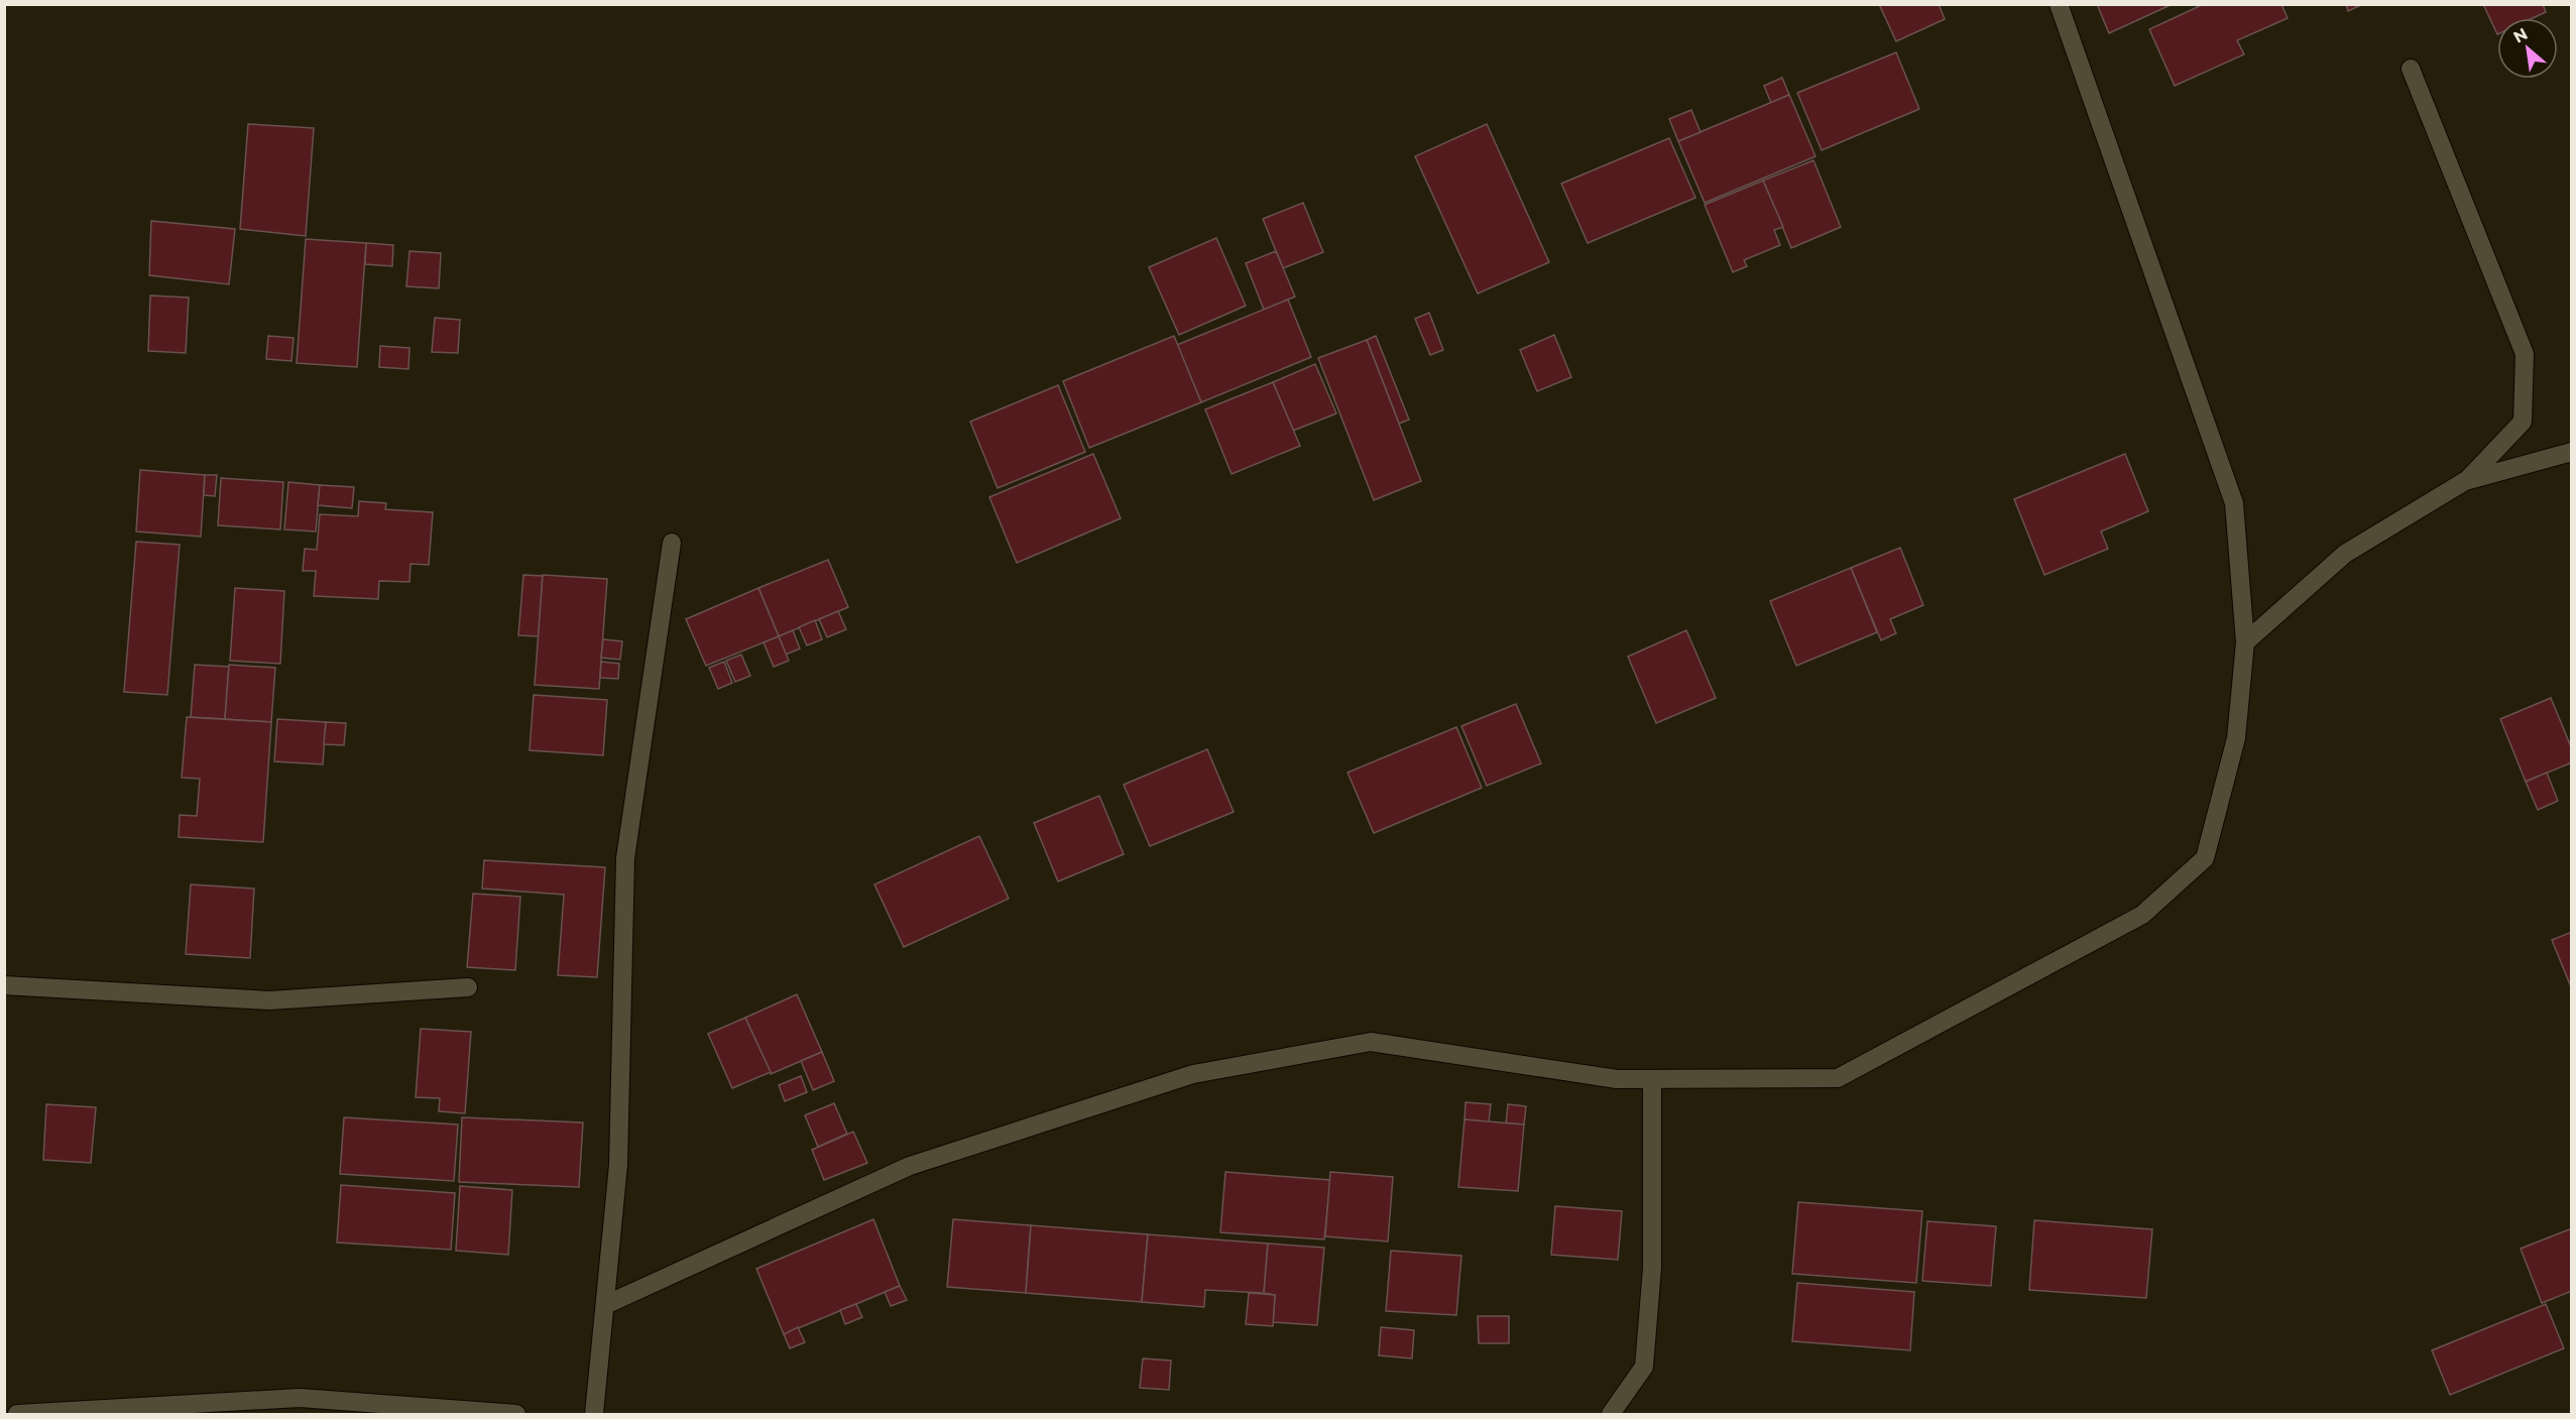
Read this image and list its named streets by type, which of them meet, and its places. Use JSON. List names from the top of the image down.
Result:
{
  "north": "top left"
}
